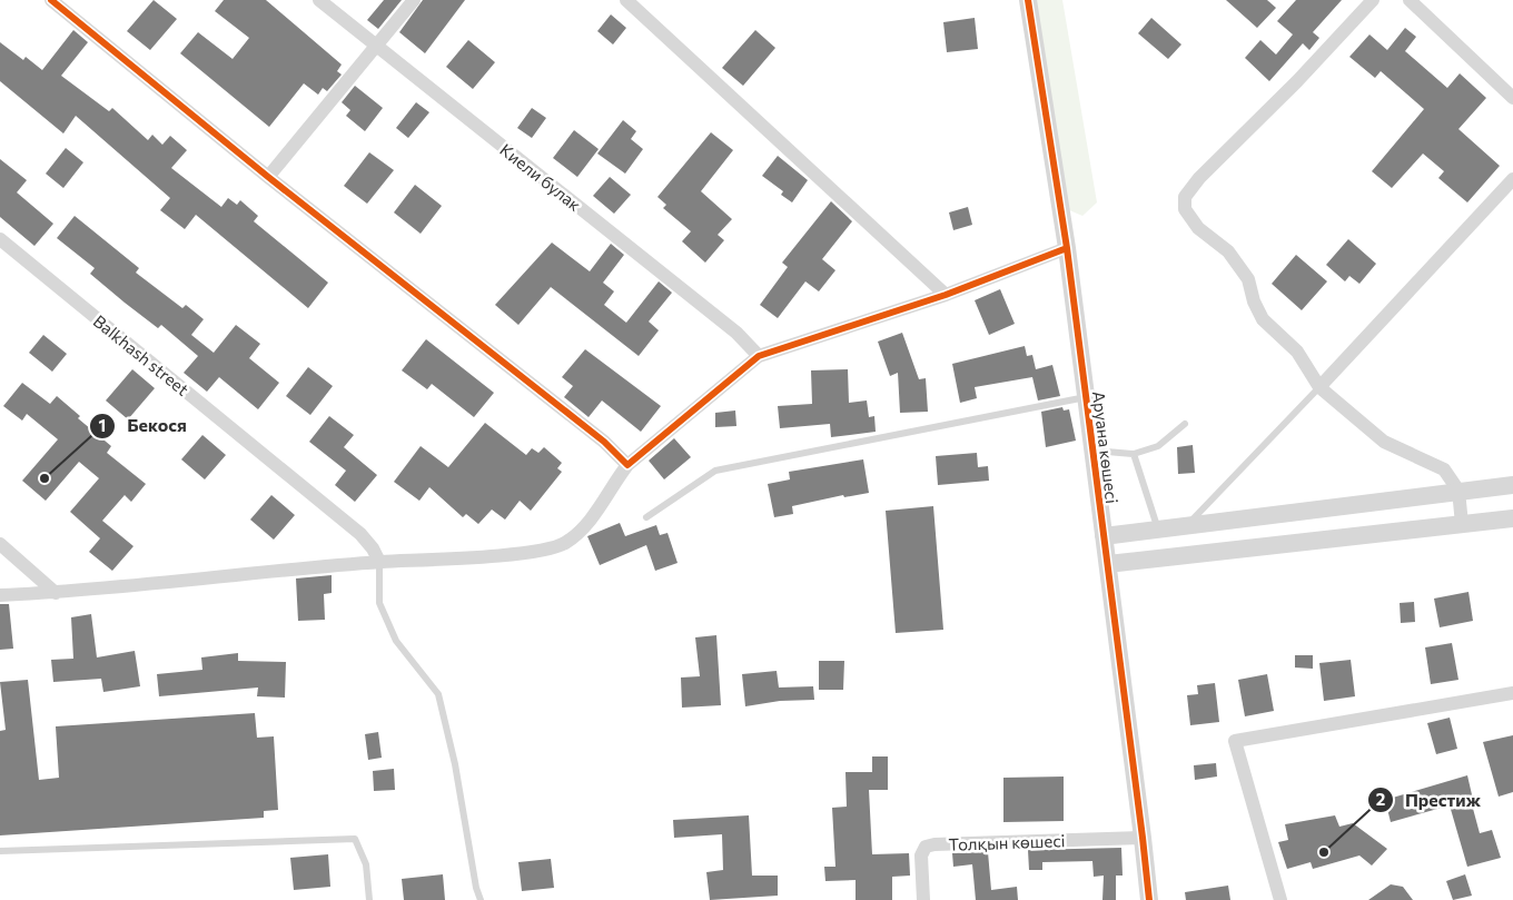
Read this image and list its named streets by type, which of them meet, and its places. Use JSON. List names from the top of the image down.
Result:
{
  "streets": {
    "street": [
      "Киели булак",
      "Balkhash street",
      "Аруана көшесі",
      "Толқын көшесі"
    ]
  },
  "crossings": [
    ["Аруана көшесі", "Толқын көшесі"]
  ],
  "places": ["Бекося", "Престиж"]
}
